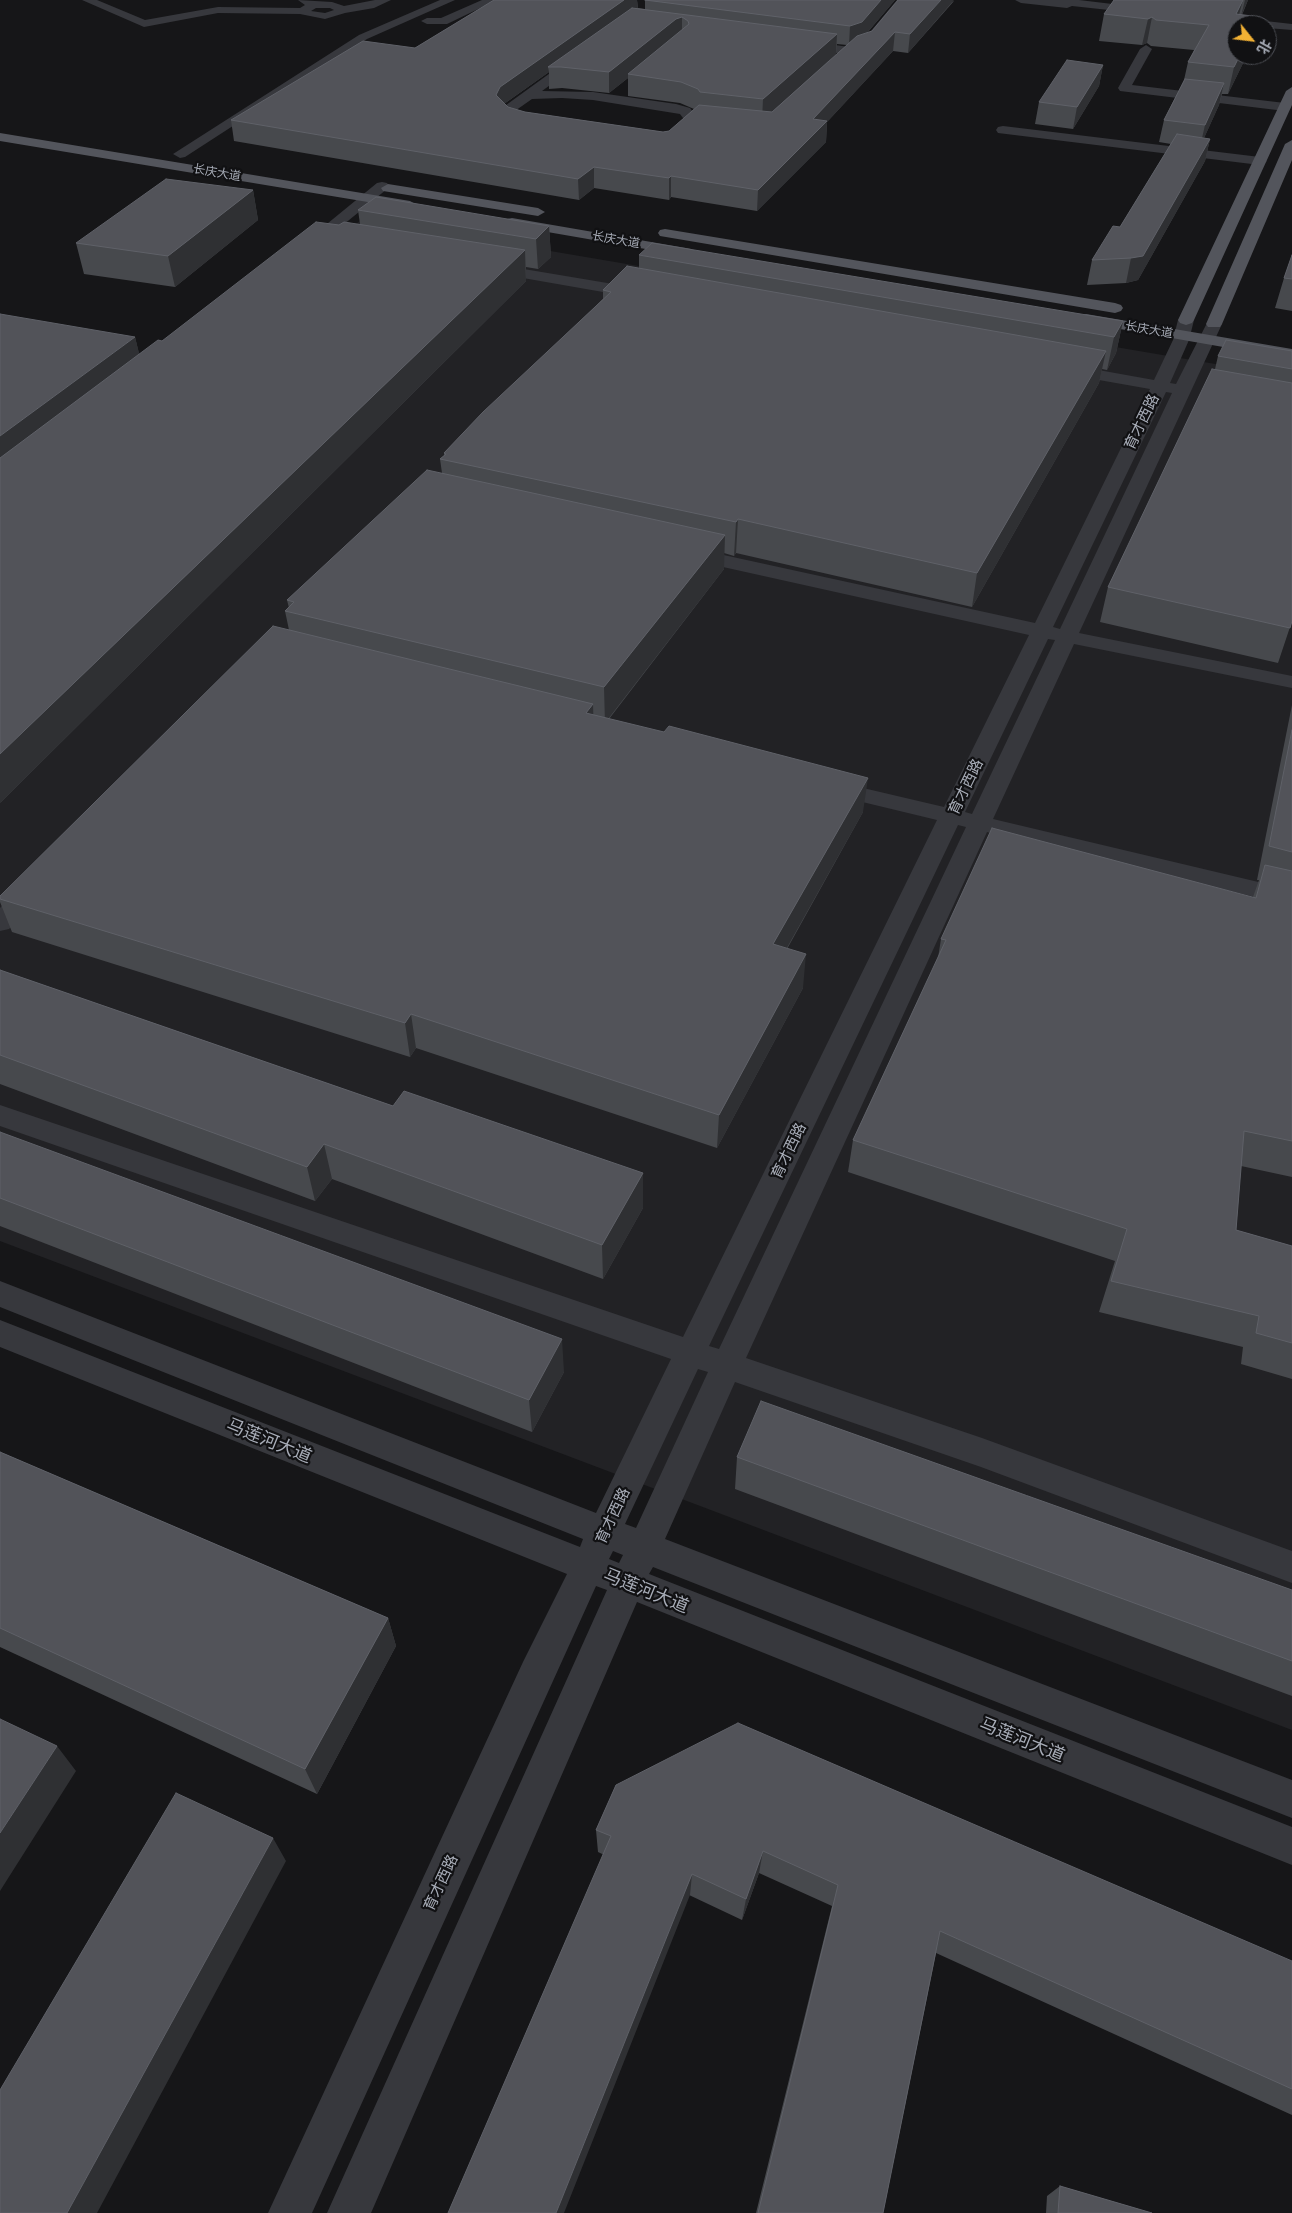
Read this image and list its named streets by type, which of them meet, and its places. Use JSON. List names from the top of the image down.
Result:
{
  "streets": {
    "main road": ["长庆大道", "育才西路"],
    "street": ["马莲河大道"]
  },
  "crossings": [
    ["长庆大道", "育才西路"],
    ["育才西路", "马莲河大道"]
  ],
  "north": "bottom right"
}
